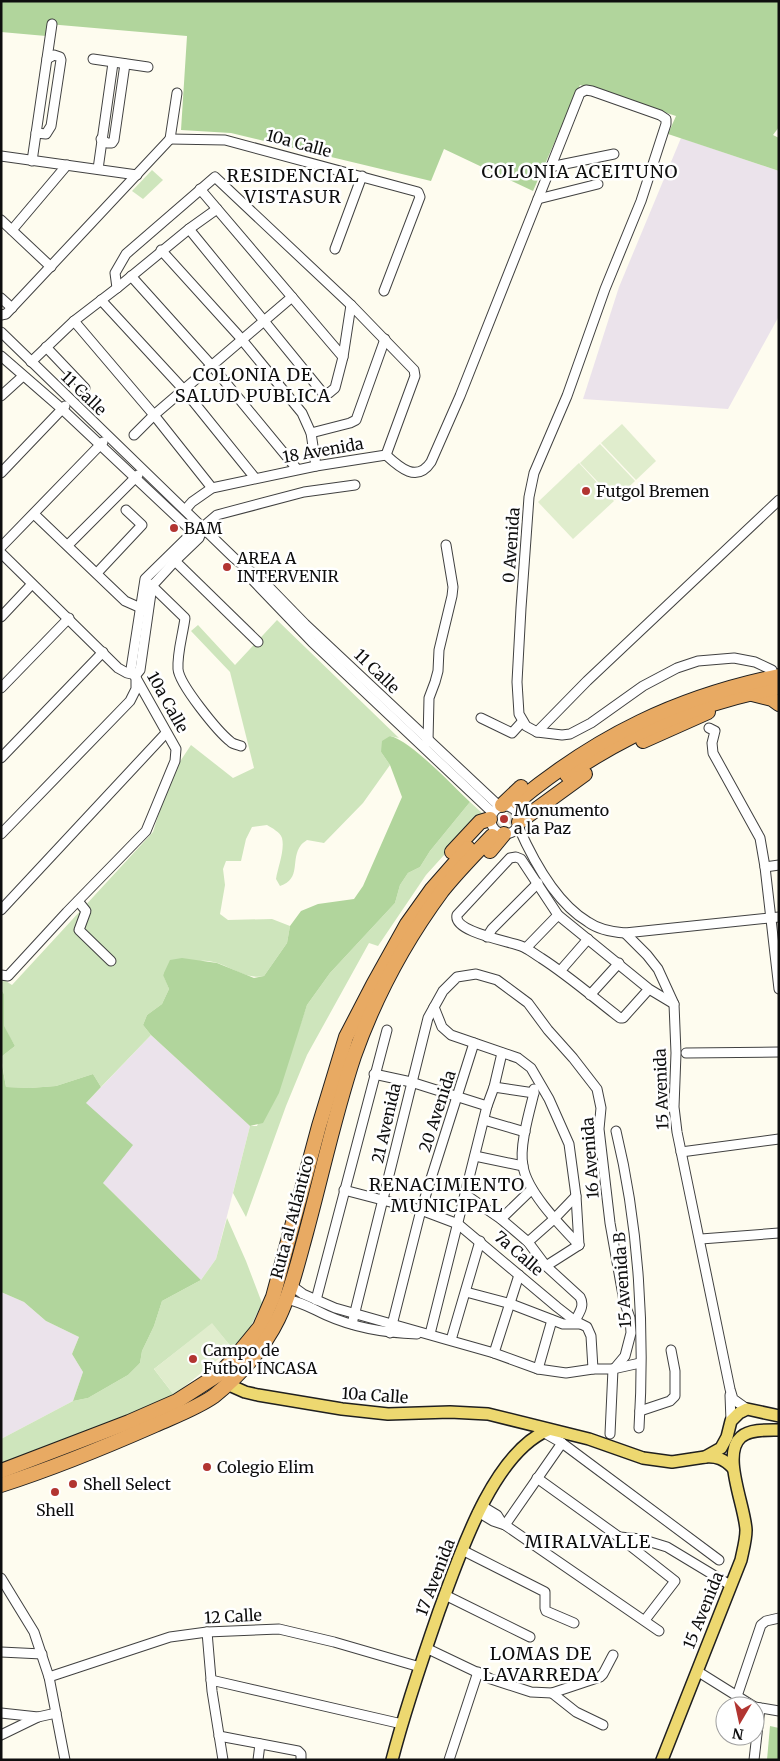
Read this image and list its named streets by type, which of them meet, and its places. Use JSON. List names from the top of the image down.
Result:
{
  "streets": {
    "highway": ["Ruta al Atlántico"],
    "main road": ["10a Calle", "15 Avenida", "17 Avenida"],
    "street": [
      "11 Calle",
      "18 Avenida",
      "0 Avenida",
      "20 Avenida",
      "21 Avenida",
      "16 Avenida",
      "7a Calle",
      "15 Avenida B",
      "12 Calle"
    ]
  },
  "crossings": [
    ["10a Calle", "Ruta al Atlántico"],
    ["10a Calle", "17 Avenida"],
    ["11 Calle", "18 Avenida"],
    ["20 Avenida", "7a Calle"],
    ["21 Avenida", "16 Avenida"],
    ["21 Avenida", "7a Calle"],
    ["17 Avenida", "12 Calle"]
  ],
  "districts": [
    "COLONIA ACEITUNO",
    "RESIDENCIAL VISTASUR",
    "COLONIA DE SALUD PUBLICA",
    "RENACIMIENTO MUNICIPAL",
    "MIRALVALLE",
    "LOMAS DE LAVARREDA"
  ],
  "places": [
    "Futgol Bremen",
    "BAM",
    "AREA A INTERVENIR",
    "Monumento a la Paz",
    "Campo de Futbol INCASA",
    "Colegio Elim",
    "Shell Select",
    "Shell"
  ],
  "north": "bottom"
}
